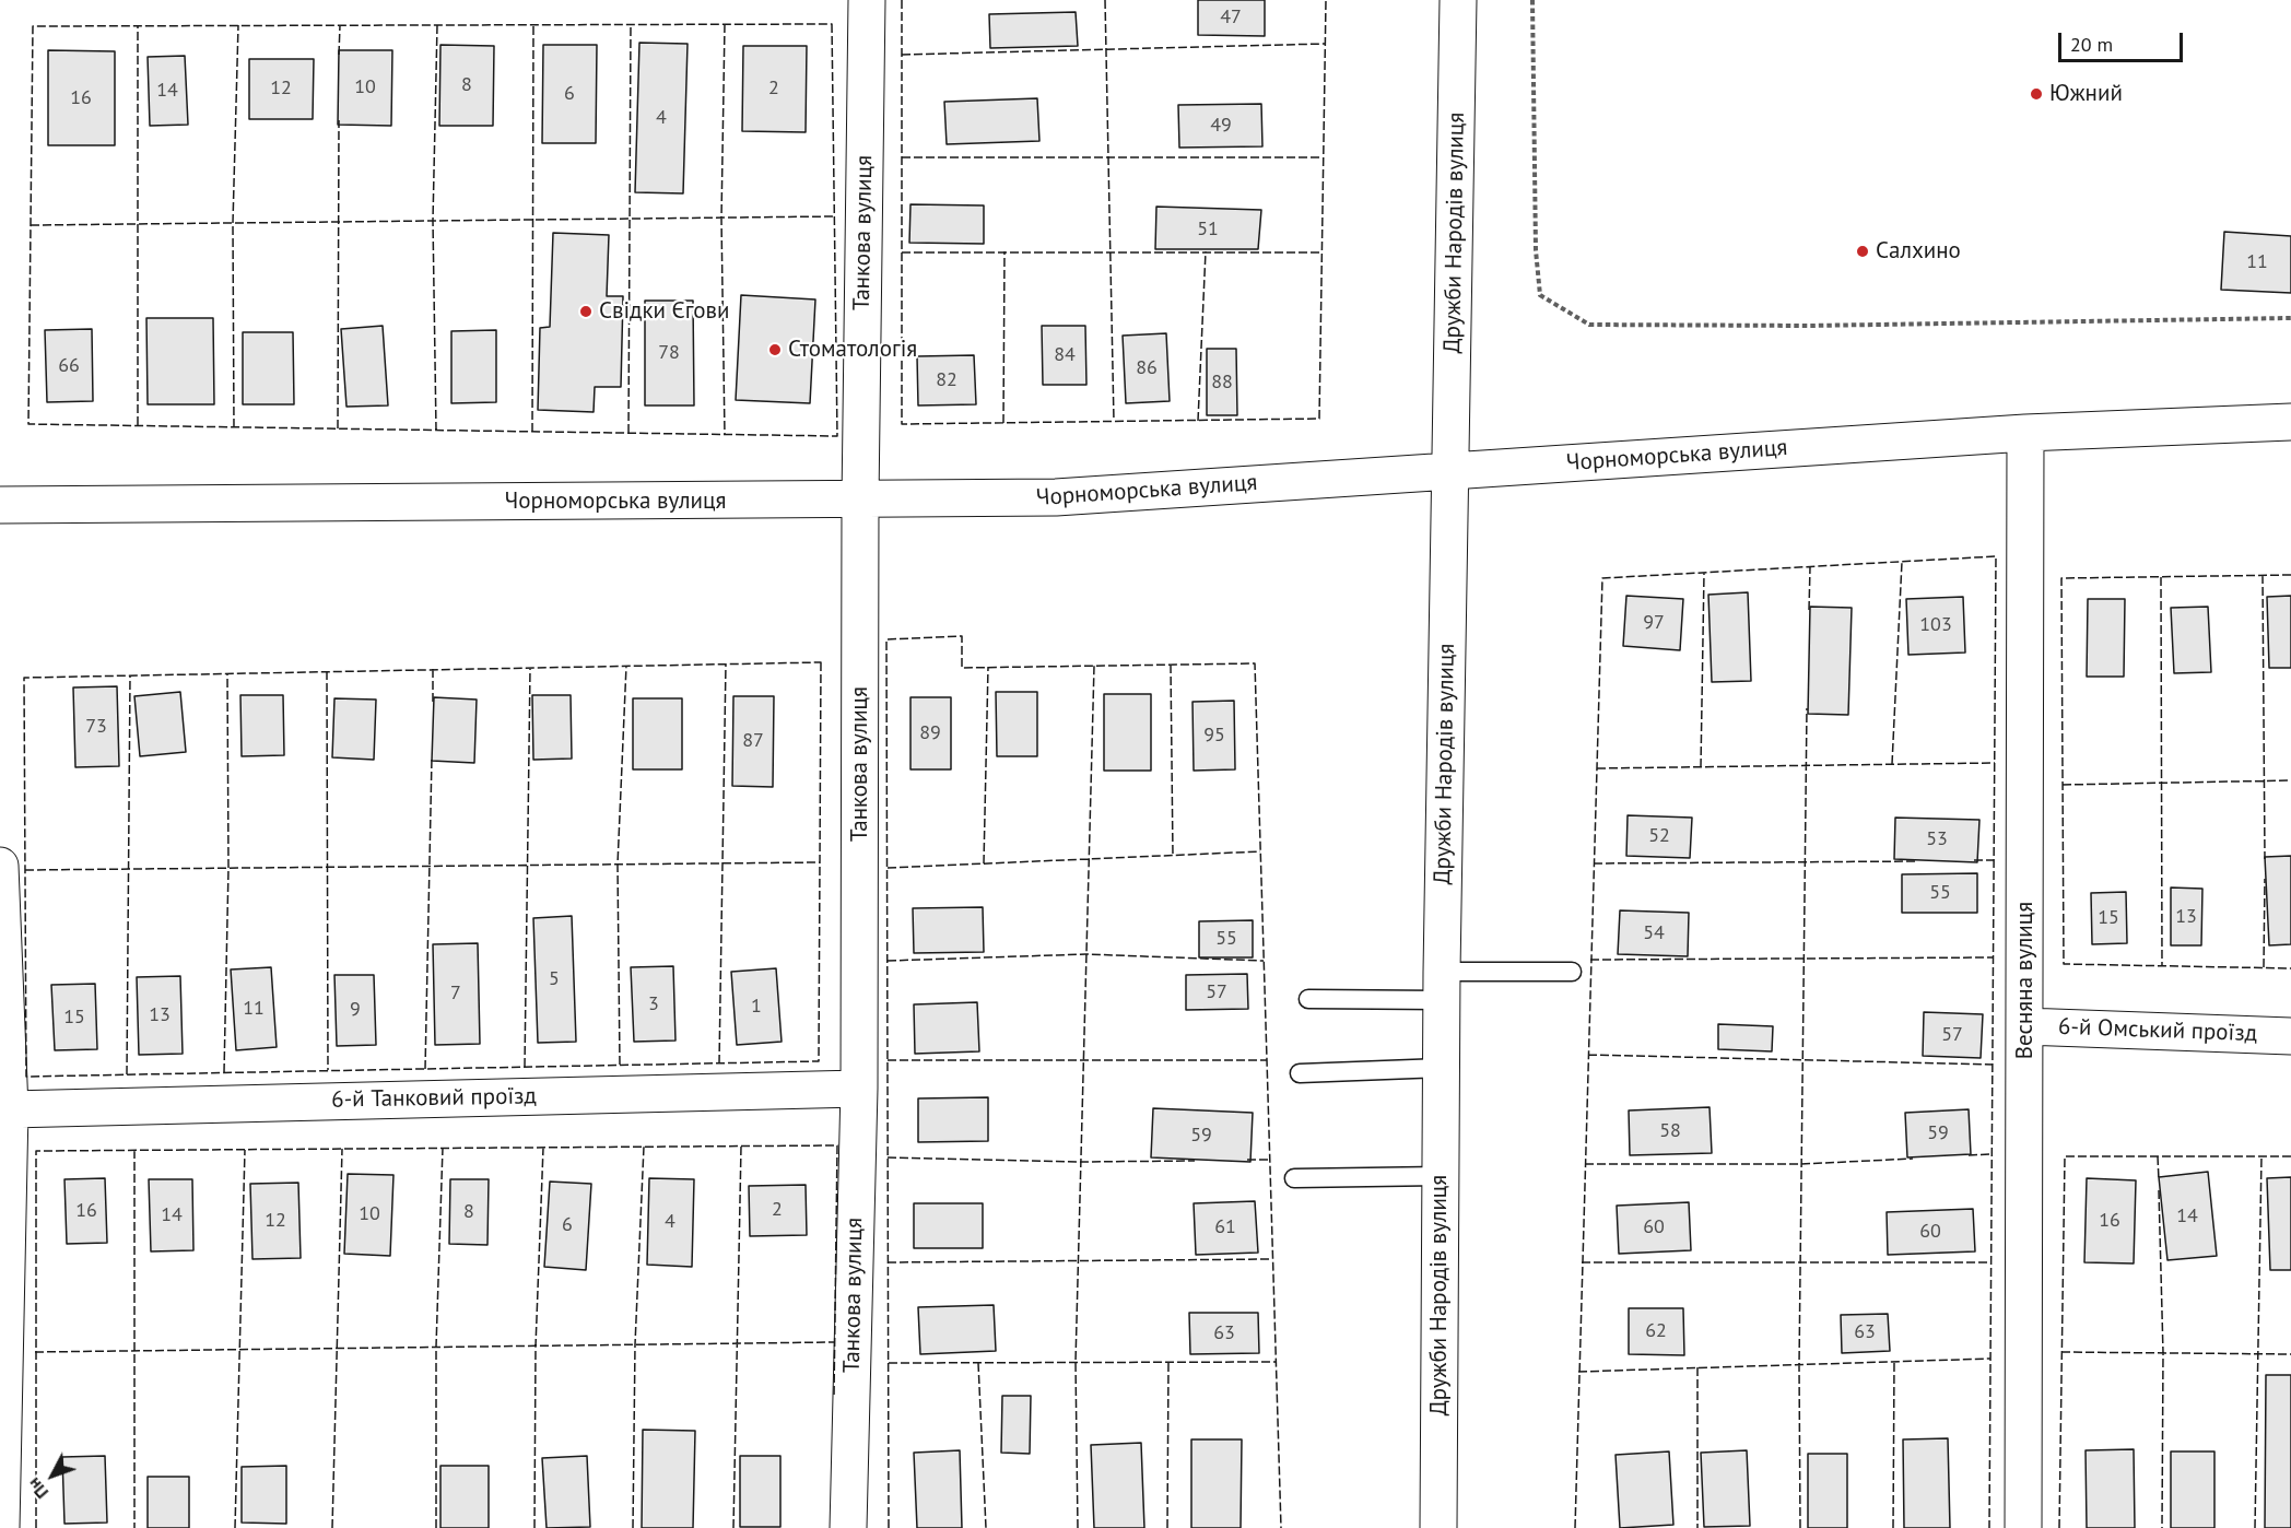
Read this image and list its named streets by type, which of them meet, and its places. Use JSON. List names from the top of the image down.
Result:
{
  "streets": {
    "street": [
      "Танкова вулиця",
      "Дружби Народів вулиця",
      "Чорноморська вулиця",
      "Весняна вулиця",
      "6-й Омський проїзд",
      "6-й Танковий проїзд"
    ]
  },
  "crossings": [
    ["Танкова вулиця", "Чорноморська вулиця"],
    ["Танкова вулиця", "6-й Танковий проїзд"],
    ["Дружби Народів вулиця", "Чорноморська вулиця"],
    ["Чорноморська вулиця", "Весняна вулиця"],
    ["Весняна вулиця", "6-й Омський проїзд"]
  ],
  "places": [
    "Южний",
    "Салхино",
    "Свідки Єгови",
    "Стоматологія"
  ],
  "house_numbers": [
    "47",
    "8",
    "10",
    "12",
    "2",
    "14",
    "6",
    "16",
    "4",
    "49",
    "51",
    "11",
    "78",
    "84",
    "66",
    "86",
    "82",
    "88",
    "97",
    "103",
    "73",
    "89",
    "95",
    "87",
    "52",
    "53",
    "55",
    "13",
    "15",
    "54",
    "55",
    "5",
    "57",
    "7",
    "3",
    "1",
    "11",
    "9",
    "13",
    "15",
    "57",
    "58",
    "59",
    "59",
    "2",
    "16",
    "8",
    "10",
    "14",
    "14",
    "12",
    "16",
    "4",
    "6",
    "61",
    "60",
    "60",
    "62",
    "63",
    "63"
  ],
  "scale_bar": "20 m",
  "north": "bottom left"
}
